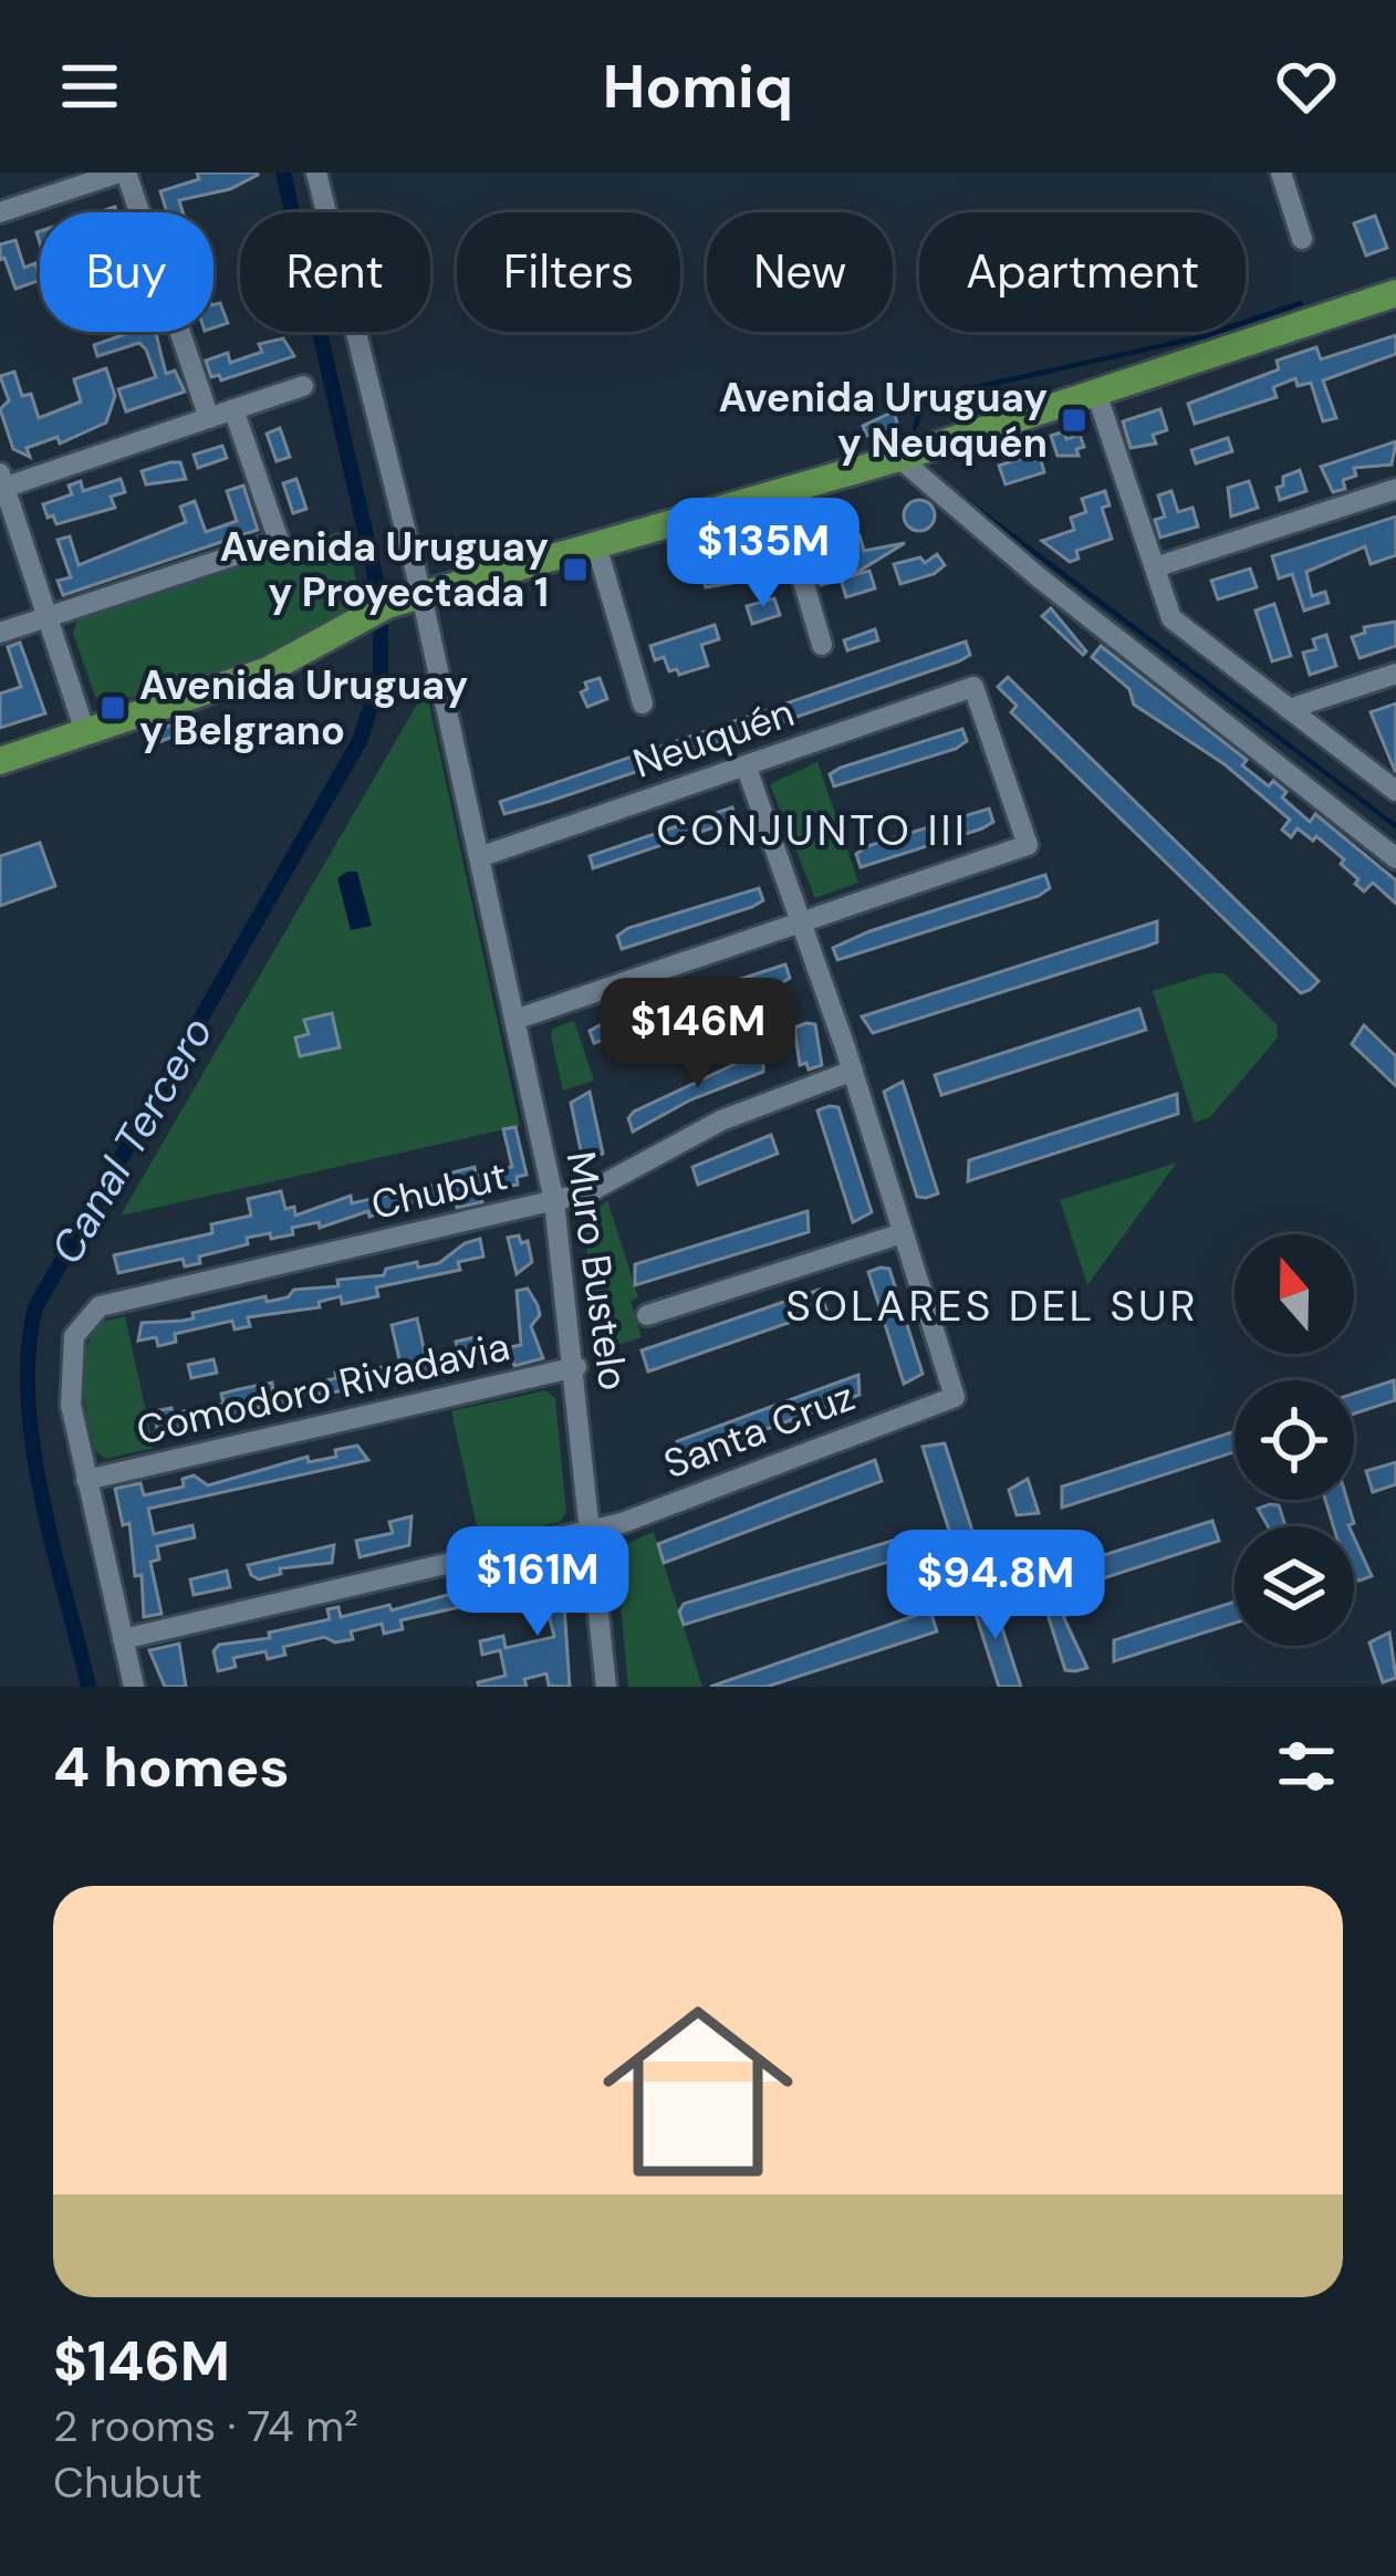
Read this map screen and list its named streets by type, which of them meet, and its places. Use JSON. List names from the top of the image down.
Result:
{
  "streets": {
    "street": [
      "Neuquén",
      "Chubut",
      "Muro Bustelo",
      "Comodoro Rivadavia",
      "Santa Cruz"
    ]
  },
  "crossings": [
    ["Neuquén", "Muro Bustelo"],
    ["Chubut", "Muro Bustelo"],
    ["Chubut", "Comodoro Rivadavia"],
    ["Muro Bustelo", "Comodoro Rivadavia"],
    ["Muro Bustelo", "Santa Cruz"]
  ],
  "districts": ["CONJUNTO III", "SOLARES DEL SUR"],
  "water": ["Canal Tercero"],
  "places": {
    "transit": ["Avenida Uruguay y Neuquén", "Avenida Uruguay y Proyectada 1", "Avenida Uruguay y Belgrano"]
  },
  "north": "top",
  "page": {
    "header": "Homiq",
    "chip": [
      "Buy",
      "Rent",
      "Filters",
      "New",
      "Apartment"
    ],
    "price": [
      "$135M",
      "$146M",
      "$161M",
      "$94.8M"
    ],
    "heading": "4 homes",
    "list": [
      {
        "name": "$146M",
        "note": "2 rooms · 74 m² · Chubut"
      }
    ]
  }
}
